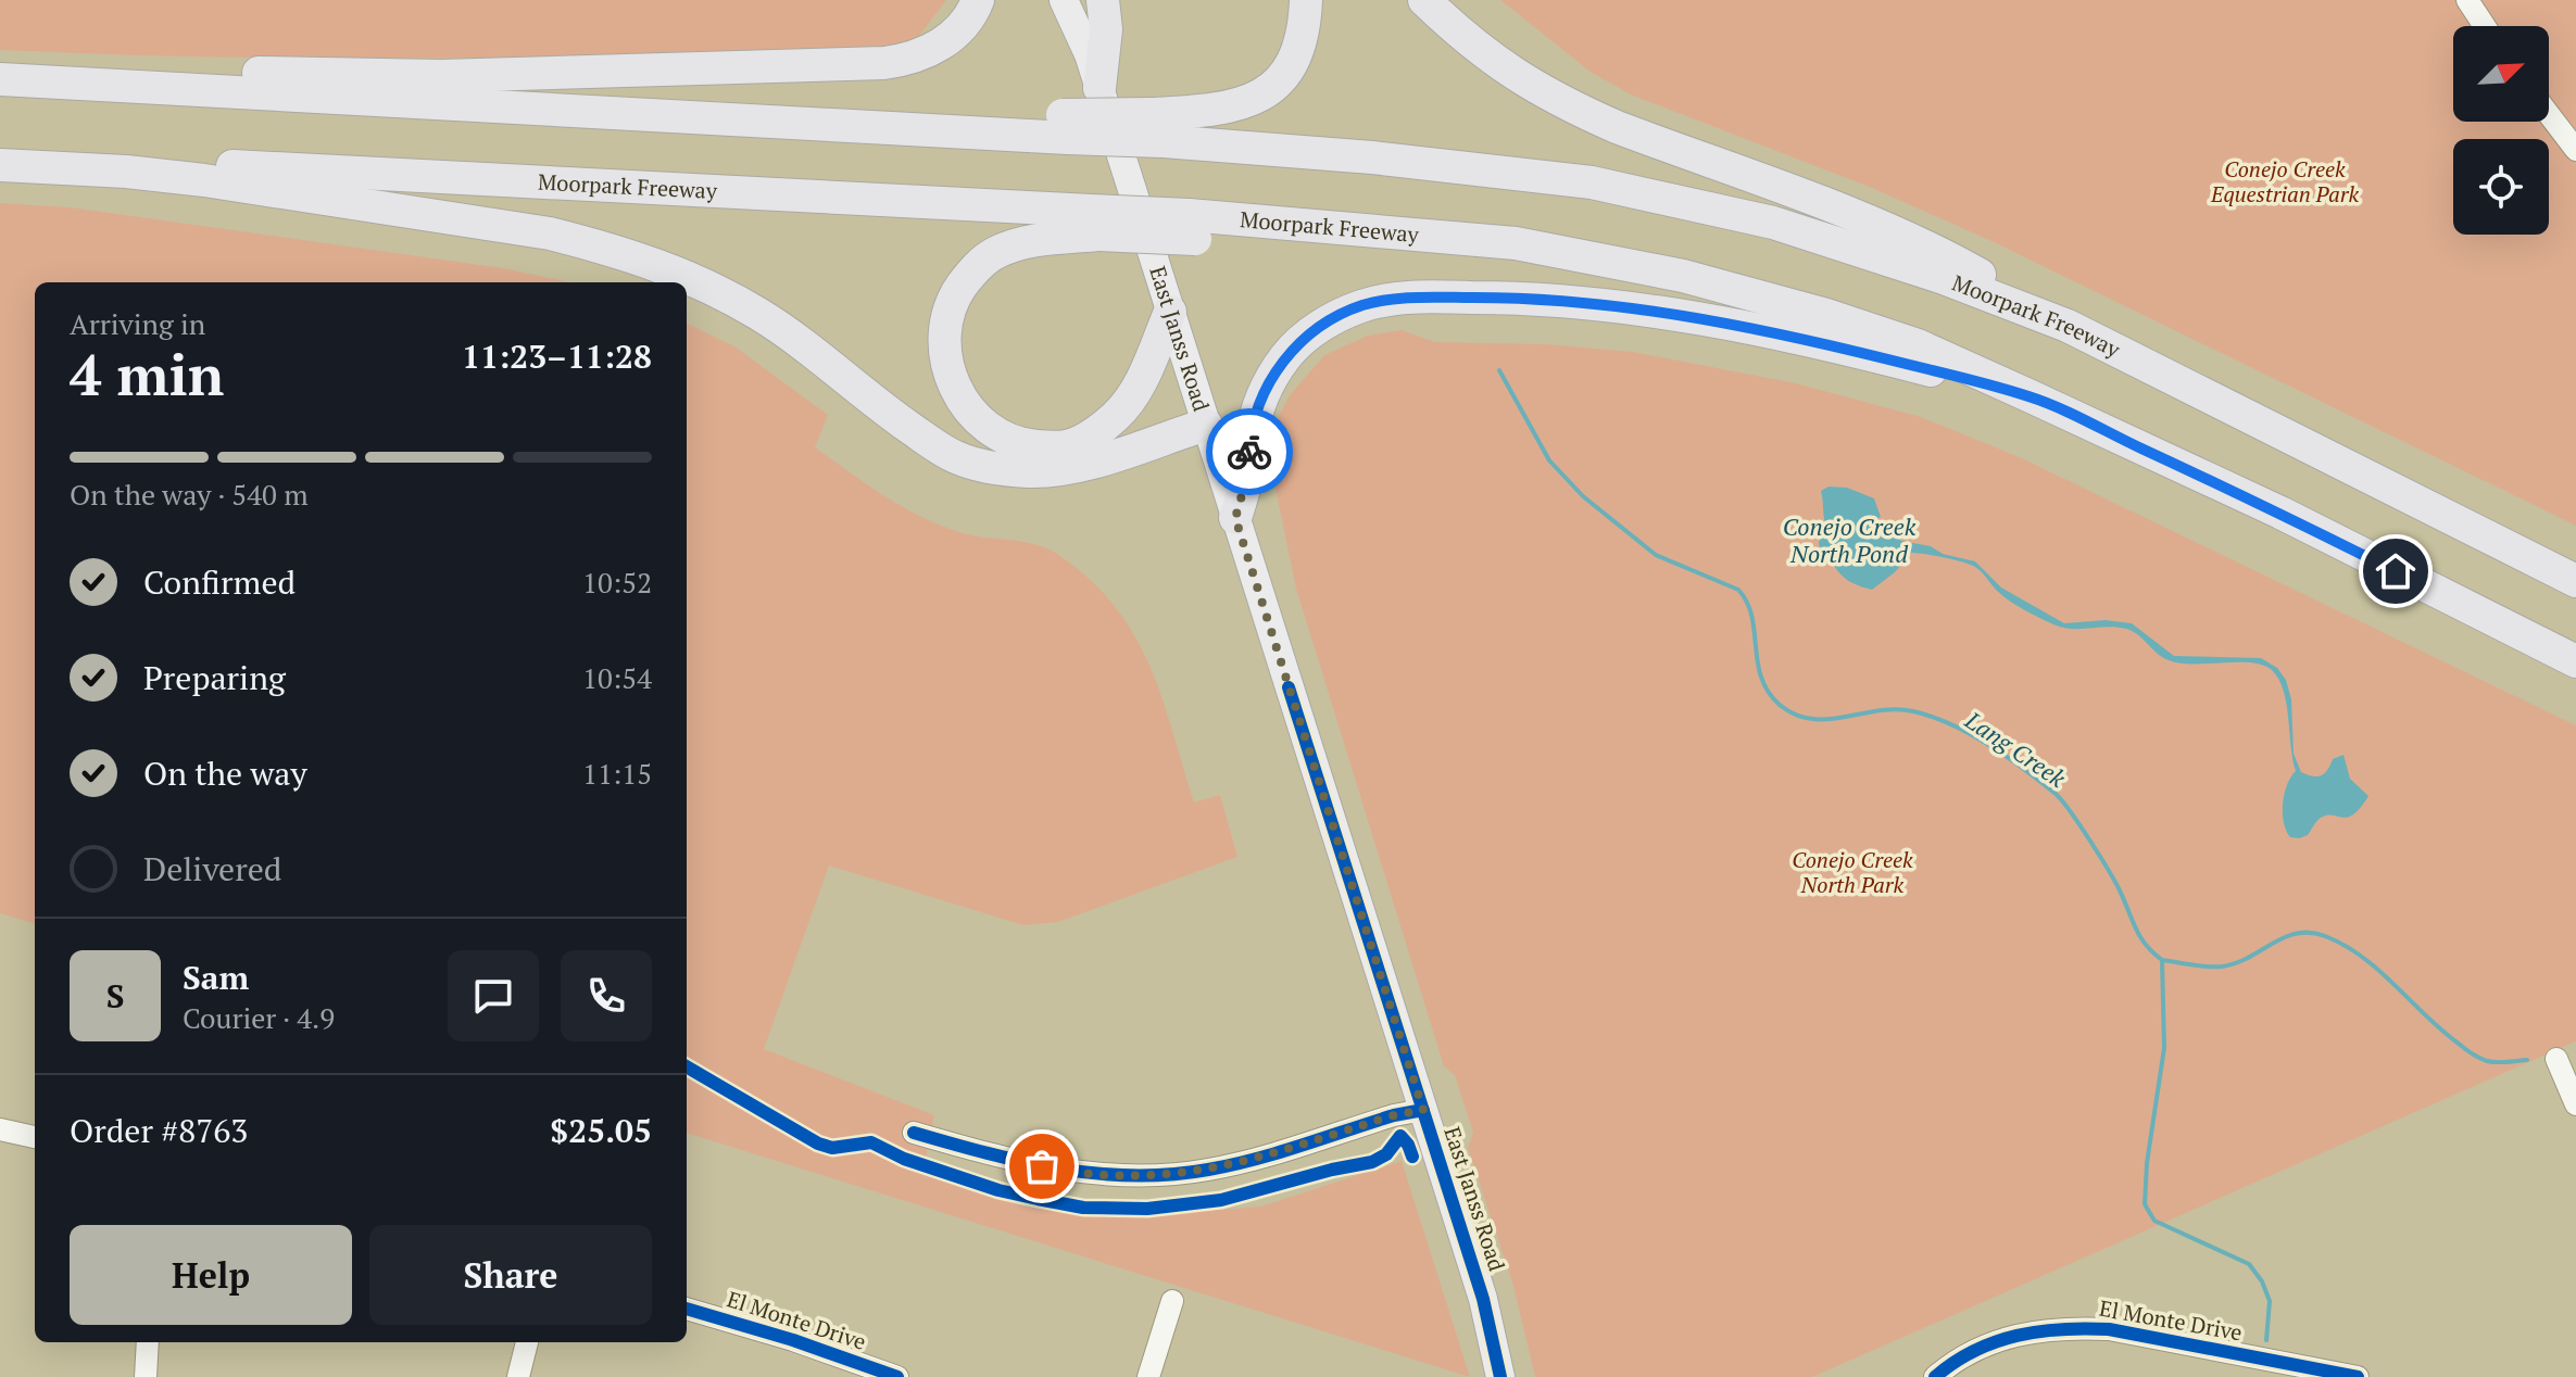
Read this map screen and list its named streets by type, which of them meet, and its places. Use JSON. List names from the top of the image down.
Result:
{
  "streets": {
    "highway": ["Moorpark Freeway"],
    "main road": ["East Janss Road"],
    "street": ["El Monte Drive"]
  },
  "water": ["Conejo Creek North Pond", "Lang Creek"],
  "parks": ["Conejo Creek Equestrian Park", "Conejo Creek North Park"],
  "north": "top right",
  "page": {
    "heading": ["4 min", "Arriving in", "11:23–11:28"],
    "panel": [
      "Sam",
      "Courier · 4.9",
      "Order #8763",
      "$25.05"
    ],
    "bar": "On the way · 540 m",
    "list": [
      ["Confirmed", "10:52"],
      ["Preparing", "10:54"],
      ["On the way", "11:15"],
      "Delivered"
    ],
    "round": "S",
    "buttons": ["Help", "Share"]
  }
}
